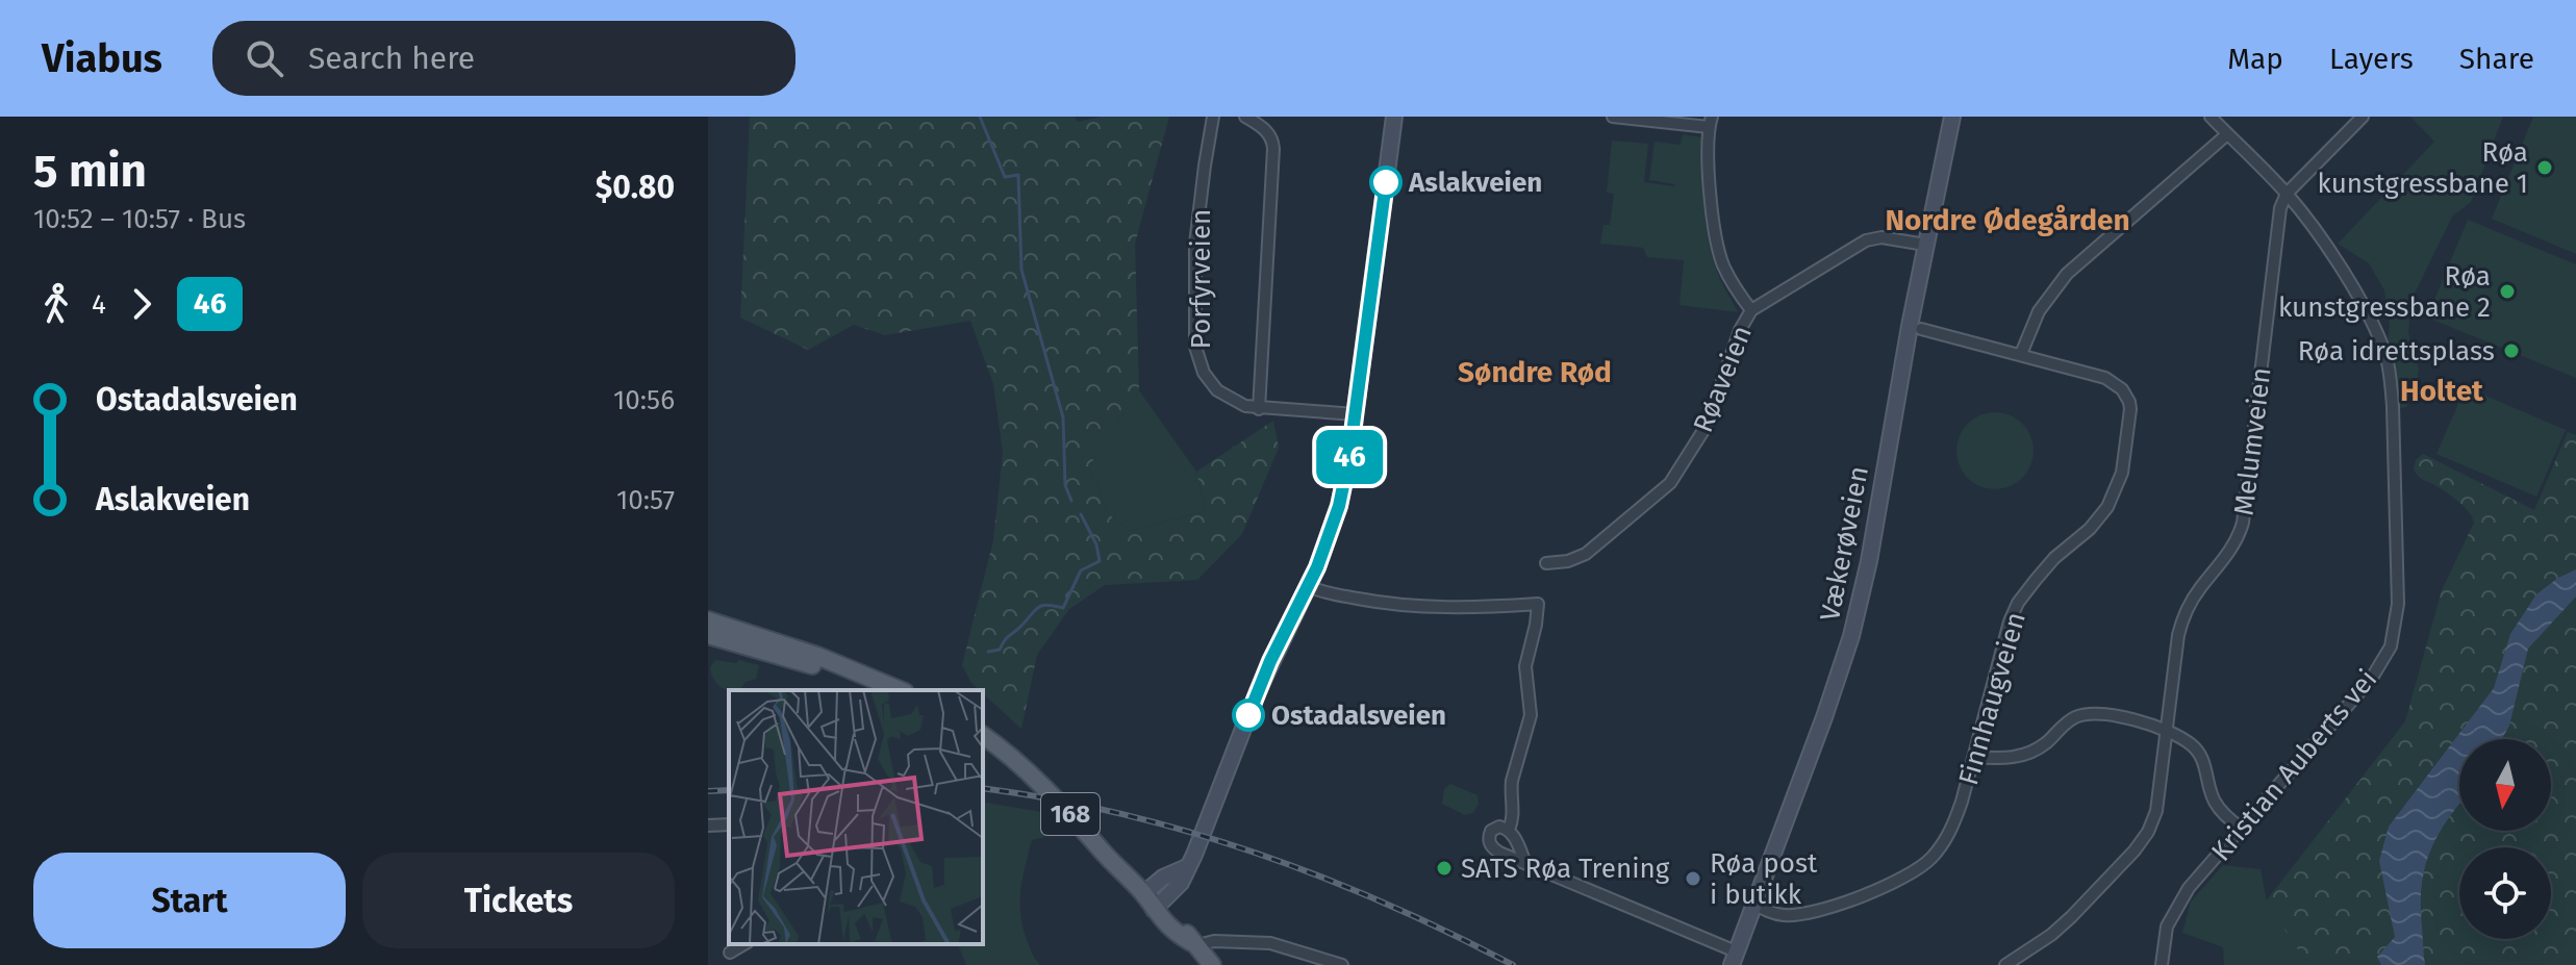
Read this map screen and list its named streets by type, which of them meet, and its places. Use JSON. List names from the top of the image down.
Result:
{
  "streets": {
    "main road": ["168"],
    "street": [
      "Porfyrveien",
      "Røaveien",
      "Melumveien",
      "Vækerøveien",
      "Finnhaugveien",
      "Kristian Auberts vei"
    ]
  },
  "crossings": [
    ["Røaveien", "Vækerøveien"],
    ["Melumveien", "Kristian Auberts vei"],
    ["Vækerøveien", "Finnhaugveien"]
  ],
  "districts": ["Nordre Ødegården", "Søndre Rød", "Holtet"],
  "places": [
    "Røa kunstgressbane 1",
    "Aslakveien",
    "Røa kunstgressbane 2",
    "Røa idrettsplass",
    "Ostadalsveien",
    "SATS Røa Trening",
    "Røa post i butikk"
  ],
  "lines": ["bus line 46"],
  "north": "bottom",
  "page": {
    "header": "Viabus",
    "search": "Search here",
    "nav": ["Map", "Layers", "Share"],
    "heading": ["5 min", "10:52 – 10:57 · Bus", "$0.80"],
    "on_map": "46",
    "legs": ["4", "46"],
    "list": [
      {
        "name": "Ostadalsveien",
        "value": "10:56"
      },
      {
        "name": "Aslakveien",
        "value": "10:57"
      }
    ],
    "buttons": ["Start", "Tickets"]
  }
}
